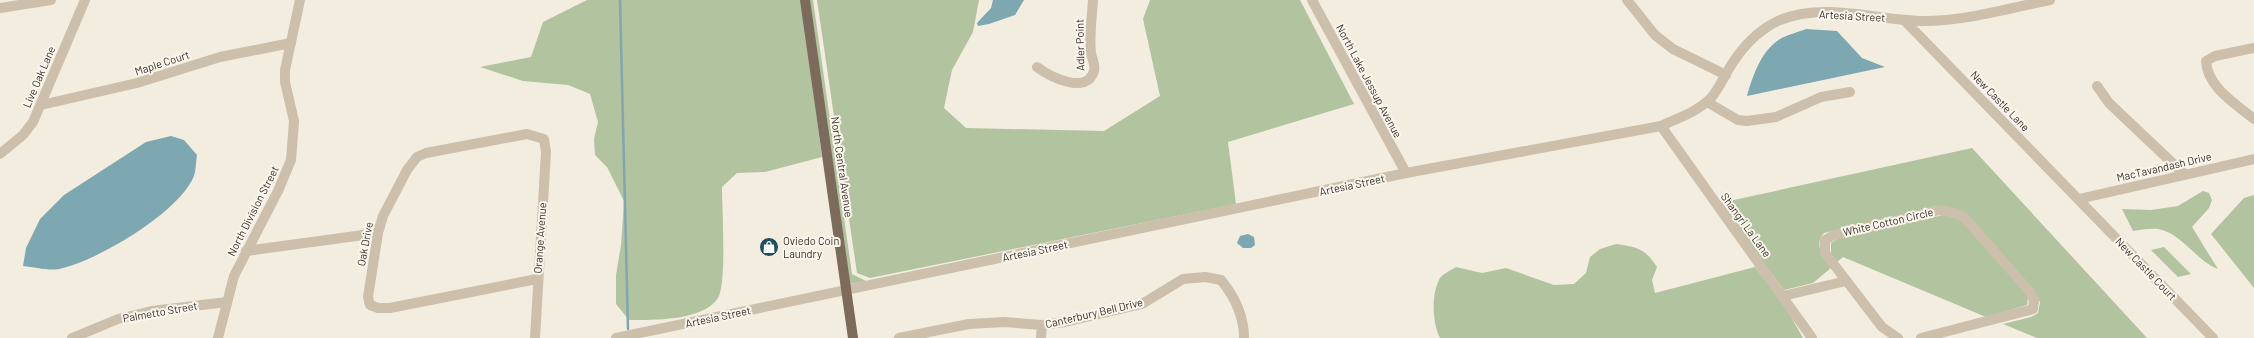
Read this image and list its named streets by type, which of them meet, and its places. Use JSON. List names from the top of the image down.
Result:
{
  "streets": {
    "main road": ["North Central Avenue"],
    "street": [
      "Artesia Street",
      "Adler Point",
      "Maple Court",
      "Live Oak Lane",
      "North Lake Jessup Avenue",
      "New Castle Lane",
      "MacTavandash Drive",
      "North Division Street",
      "White Cotton Circle",
      "Shangri La Lane",
      "Orange Avenue",
      "Oak Drive",
      "New Castle Court",
      "Palmetto Street",
      "Canterbury Bell Drive"
    ]
  },
  "crossings": [
    ["Artesia Street", "North Lake Jessup Avenue"],
    ["Artesia Street", "New Castle Lane"],
    ["Artesia Street", "North Central Avenue"],
    ["Artesia Street", "Shangri La Lane"],
    ["Maple Court", "Live Oak Lane"],
    ["Maple Court", "North Division Street"],
    ["New Castle Lane", "MacTavandash Drive"],
    ["New Castle Lane", "New Castle Court"],
    ["MacTavandash Drive", "New Castle Court"],
    ["North Division Street", "Palmetto Street"],
    ["Orange Avenue", "Oak Drive"]
  ],
  "places": {
    "shop": ["Oviedo Coin Laundry"]
  }
}
